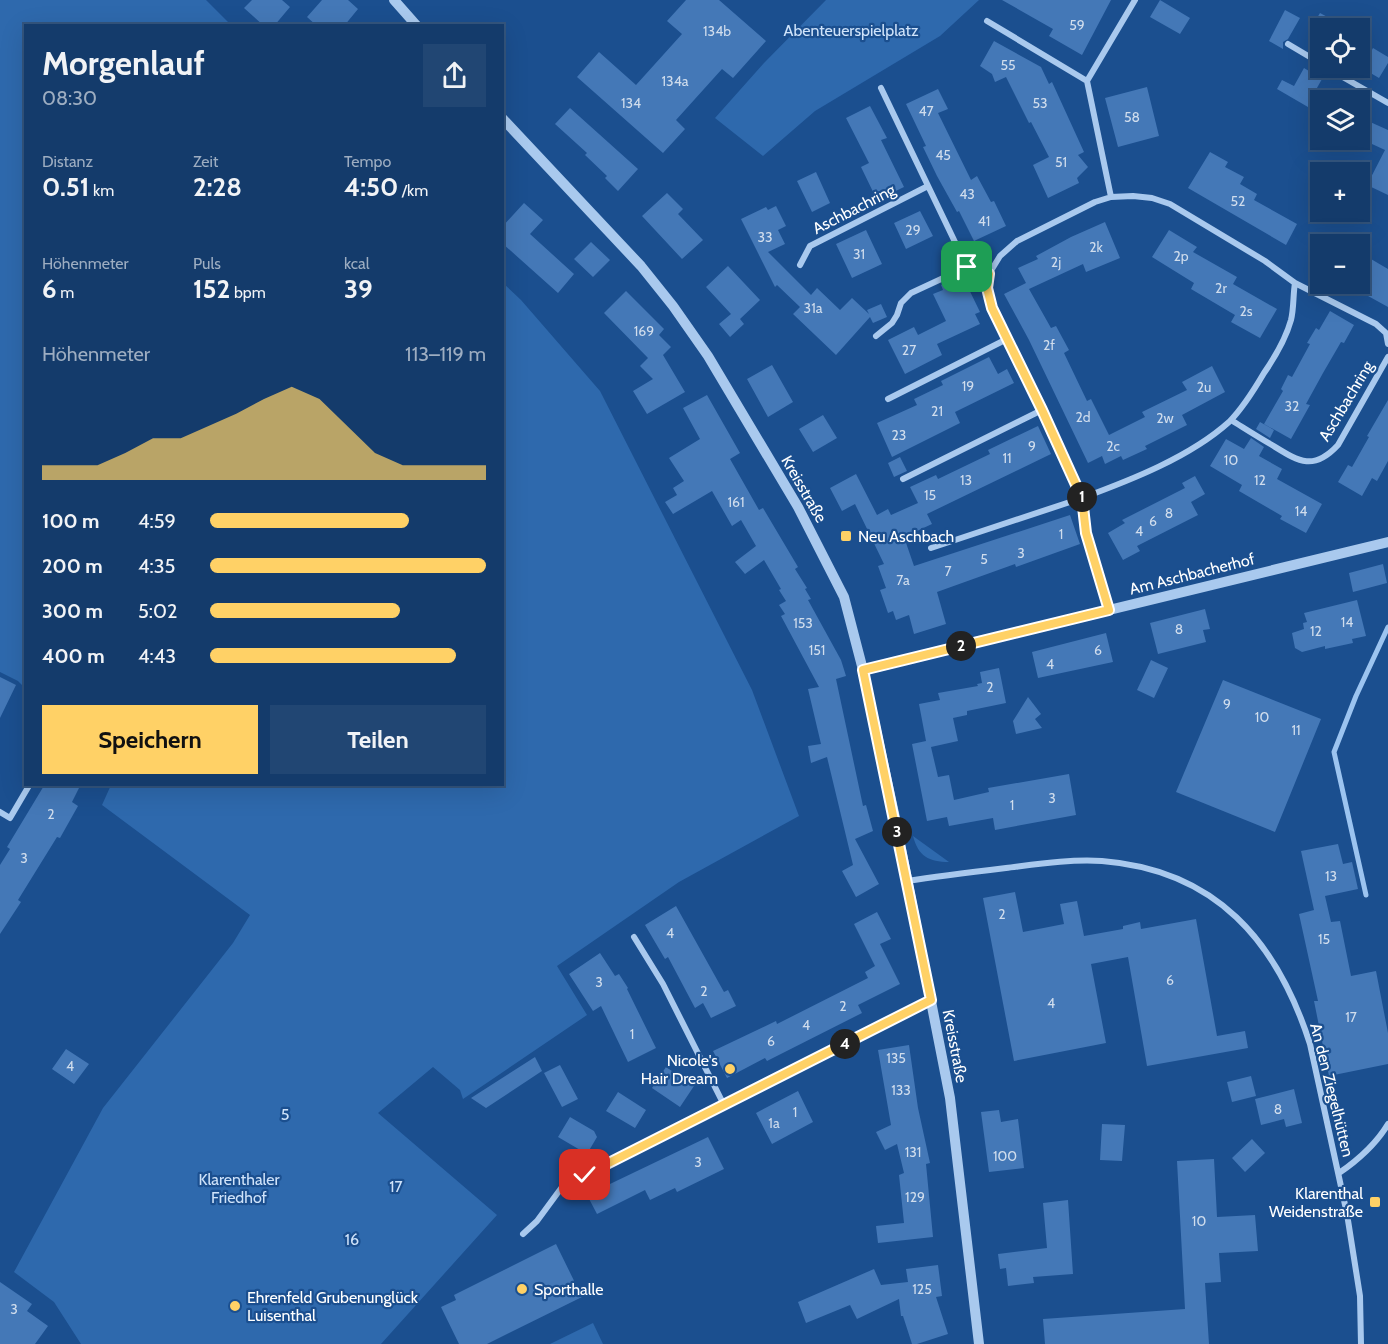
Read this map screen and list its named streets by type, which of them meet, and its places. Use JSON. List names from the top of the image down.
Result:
{
  "streets": {
    "street": [
      "Aschbachring",
      "Kreisstraße",
      "Am Aschbacherhof",
      "An den Ziegelhütten"
    ]
  },
  "crossings": [
    ["Kreisstraße", "Am Aschbacherhof"],
    ["Kreisstraße", "An den Ziegelhütten"]
  ],
  "parks": [
    "Abenteuerspielplatz",
    "5",
    "Klarenthaler Friedhof",
    "17",
    "16"
  ],
  "places": {
    "transit": ["Neu Aschbach", "Klarenthal Weidenstraße"],
    "other": ["Nicole's Hair Dream", "Sporthalle", "Ehrenfeld Grubenunglück Luisenthal"]
  },
  "house_numbers": [
    "59",
    "134b",
    "55",
    "134a",
    "134",
    "53",
    "47",
    "58",
    "45",
    "51",
    "43",
    "52",
    "41",
    "29",
    "33",
    "2k",
    "31",
    "2p",
    "2j",
    "2r",
    "31a",
    "2s",
    "169",
    "2f",
    "27",
    "19",
    "2u",
    "32",
    "21",
    "2d",
    "2w",
    "23",
    "9",
    "2c",
    "11",
    "10",
    "13",
    "12",
    "15",
    "161",
    "14",
    "8",
    "6",
    "4",
    "1",
    "3",
    "5",
    "7",
    "7a",
    "14",
    "153",
    "8",
    "12",
    "151",
    "6",
    "4",
    "2",
    "9",
    "10",
    "11",
    "3",
    "1",
    "2",
    "3",
    "13",
    "2",
    "4",
    "15",
    "6",
    "3",
    "2",
    "4",
    "2",
    "17",
    "4",
    "1",
    "6",
    "135",
    "4",
    "133",
    "8",
    "1",
    "1a",
    "131",
    "100",
    "3",
    "129",
    "10",
    "125",
    "3"
  ],
  "page": {
    "map_buttons": ["+", "−"],
    "heading": ["Morgenlauf", "08:30"],
    "stats": [
      ["Distanz", "0.51 km"],
      ["Zeit", "2:28"],
      ["Tempo", "4:50 /km"],
      ["Höhenmeter", "6 m"],
      ["Puls", "152 bpm"],
      ["kcal", "39"]
    ],
    "chart": ["Höhenmeter", "113–119 m"],
    "pins": [
      "1",
      "2",
      "3",
      "4"
    ],
    "list": [
      {
        "name": "100 m",
        "note": "4:59"
      },
      {
        "name": "200 m",
        "note": "4:35"
      },
      {
        "name": "300 m",
        "note": "5:02"
      },
      {
        "name": "400 m",
        "note": "4:43"
      }
    ],
    "buttons": ["Speichern", "Teilen"]
  }
}
